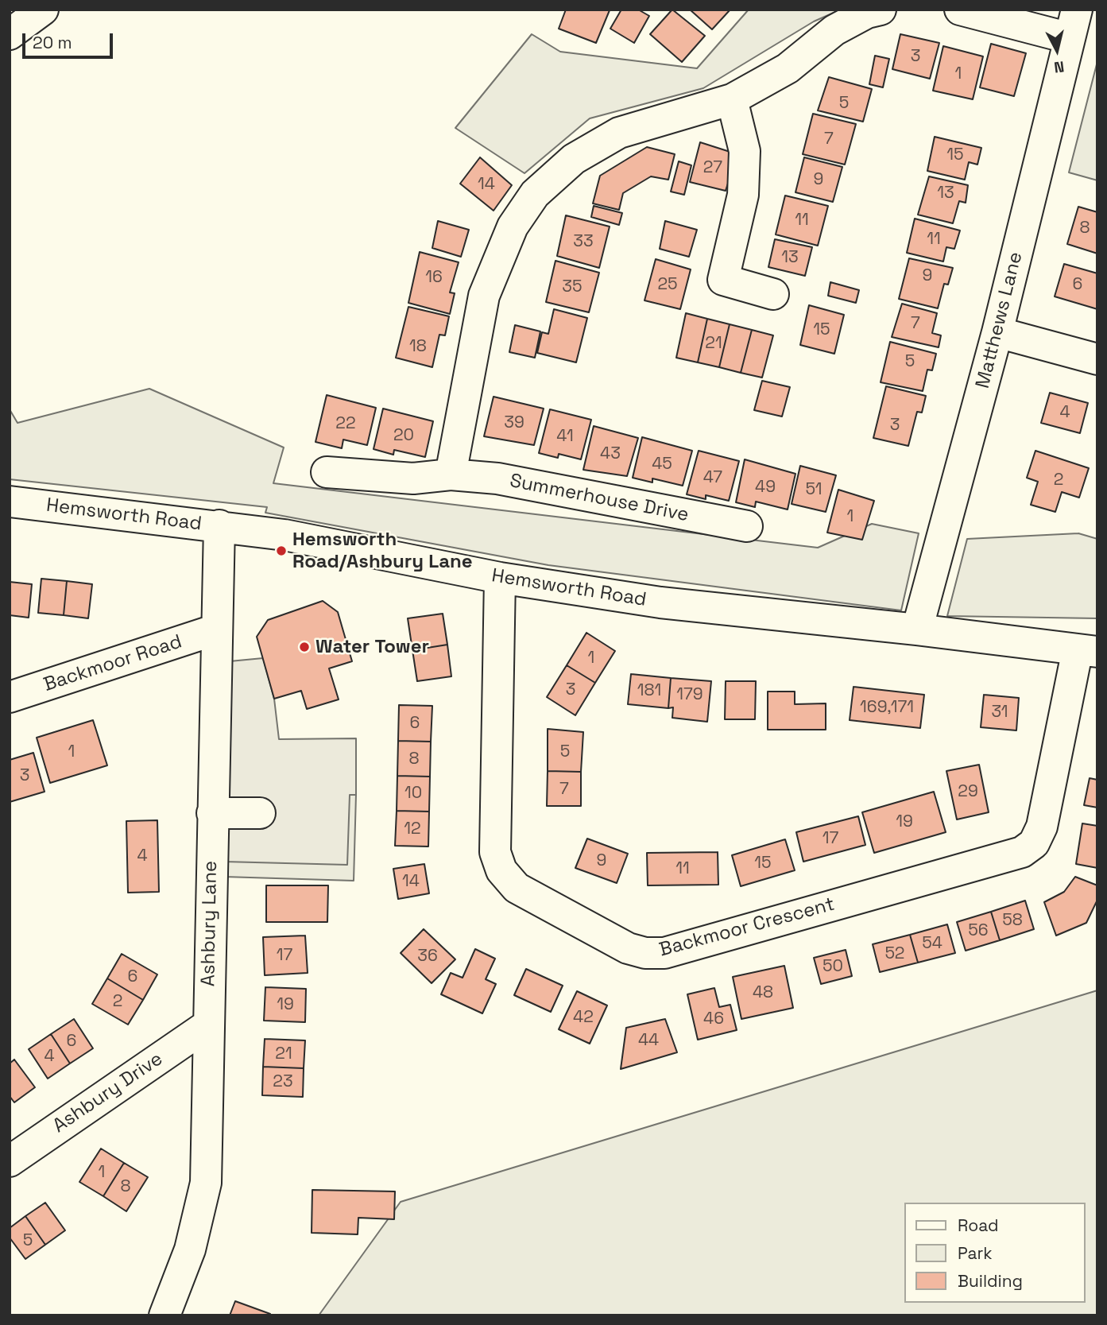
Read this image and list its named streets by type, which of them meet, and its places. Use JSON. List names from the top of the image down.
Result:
{
  "streets": {
    "street": [
      "Matthews Lane",
      "Summerhouse Drive",
      "Hemsworth Road",
      "Backmoor Road",
      "Ashbury Lane",
      "Backmoor Crescent",
      "Ashbury Drive"
    ]
  },
  "crossings": [
    ["Matthews Lane", "Hemsworth Road"],
    ["Hemsworth Road", "Ashbury Lane"],
    ["Hemsworth Road", "Backmoor Crescent"],
    ["Backmoor Road", "Ashbury Lane"],
    ["Ashbury Lane", "Ashbury Drive"]
  ],
  "places": ["Hemsworth Road/Ashbury Lane", "Water Tower"],
  "house_numbers": [
    "3",
    "1",
    "5",
    "7",
    "15",
    "27",
    "9",
    "14",
    "13",
    "11",
    "8",
    "11",
    "33",
    "13",
    "9",
    "16",
    "25",
    "6",
    "35",
    "7",
    "15",
    "21",
    "18",
    "5",
    "4",
    "39",
    "22",
    "3",
    "20",
    "41",
    "43",
    "45",
    "47",
    "2",
    "49",
    "51",
    "1",
    "1",
    "3",
    "181",
    "179",
    "169,171",
    "31",
    "6",
    "1",
    "5",
    "8",
    "3",
    "7",
    "29",
    "10",
    "19",
    "12",
    "17",
    "4",
    "9",
    "15",
    "11",
    "14",
    "58",
    "56",
    "54",
    "52",
    "17",
    "36",
    "50",
    "6",
    "48",
    "2",
    "19",
    "42",
    "46",
    "44",
    "6",
    "21",
    "4",
    "23",
    "1",
    "8",
    "5"
  ],
  "legend": ["Road", "Park", "Building"],
  "scale_bar": "20 m",
  "north": "bottom"
}
